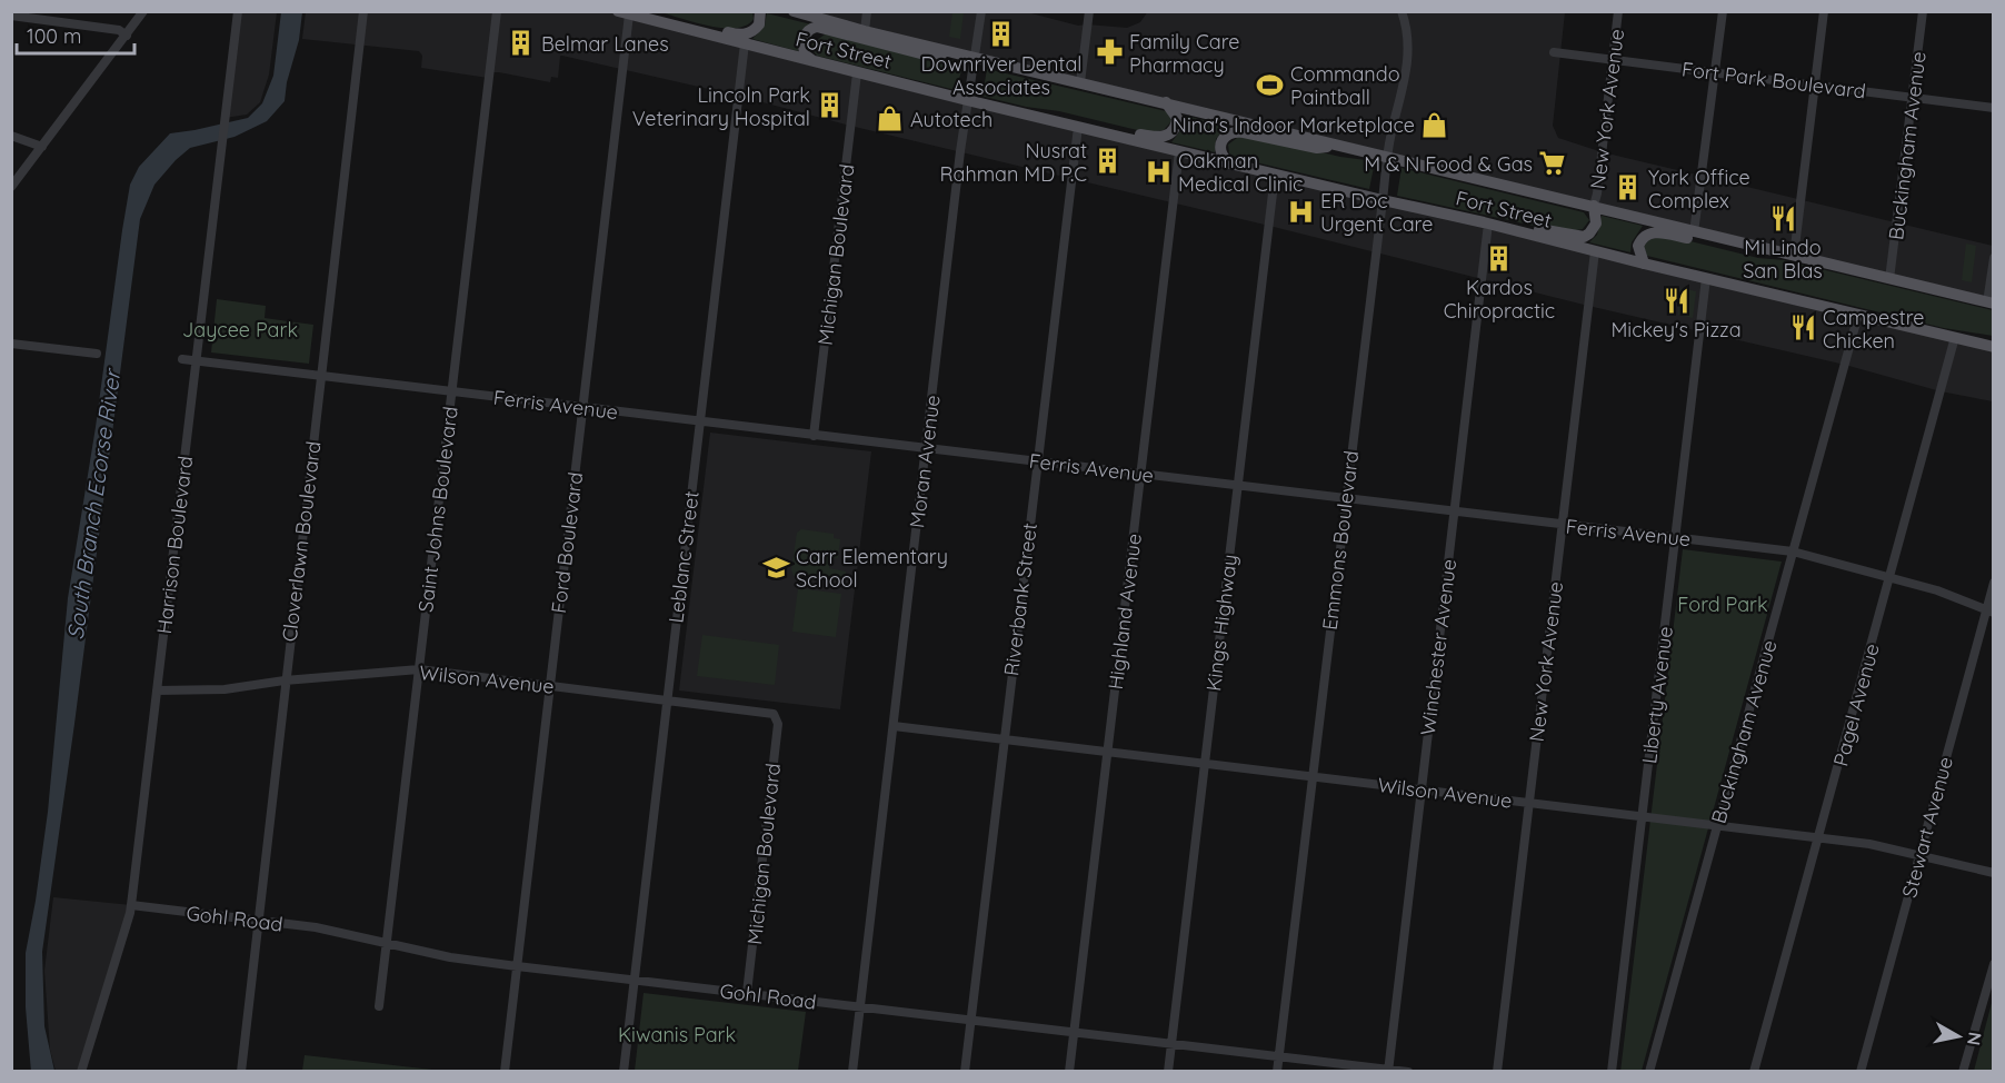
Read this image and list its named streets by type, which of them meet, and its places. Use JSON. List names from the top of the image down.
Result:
{
  "streets": {
    "main road": ["Fort Street"],
    "street": [
      "Fort Park Boulevard",
      "New York Avenue",
      "Buckingham Avenue",
      "Michigan Boulevard",
      "Ferris Avenue",
      "Moran Avenue",
      "Saint Johns Boulevard",
      "Emmons Boulevard",
      "Cloverlawn Boulevard",
      "Ford Boulevard",
      "Harrison Boulevard",
      "Leblanc Street",
      "Riverbank Street",
      "Highland Avenue",
      "Kings Highway",
      "Winchester Avenue",
      "Wilson Avenue",
      "Liberty Avenue",
      "Pagel Avenue",
      "Stewart Avenue",
      "Gohl Road"
    ]
  },
  "crossings": [
    ["Fort Street", "New York Avenue"],
    ["Fort Street", "Buckingham Avenue"],
    ["Fort Street", "Michigan Boulevard"],
    ["Fort Street", "Moran Avenue"],
    ["Fort Street", "Emmons Boulevard"],
    ["Fort Street", "Ford Boulevard"],
    ["Fort Street", "Leblanc Street"],
    ["Fort Street", "Riverbank Street"],
    ["Fort Street", "Highland Avenue"],
    ["Fort Street", "Kings Highway"],
    ["Fort Street", "Winchester Avenue"],
    ["Fort Street", "Liberty Avenue"],
    ["Fort Street", "Pagel Avenue"],
    ["Fort Park Boulevard", "New York Avenue"],
    ["Fort Park Boulevard", "Buckingham Avenue"],
    ["New York Avenue", "Ferris Avenue"],
    ["New York Avenue", "Wilson Avenue"],
    ["Buckingham Avenue", "Ferris Avenue"],
    ["Buckingham Avenue", "Wilson Avenue"],
    ["Michigan Boulevard", "Ferris Avenue"],
    ["Michigan Boulevard", "Wilson Avenue"],
    ["Michigan Boulevard", "Gohl Road"],
    ["Ferris Avenue", "Moran Avenue"],
    ["Ferris Avenue", "Saint Johns Boulevard"],
    ["Ferris Avenue", "Emmons Boulevard"],
    ["Ferris Avenue", "Cloverlawn Boulevard"],
    ["Ferris Avenue", "Ford Boulevard"],
    ["Ferris Avenue", "Harrison Boulevard"],
    ["Ferris Avenue", "Leblanc Street"],
    ["Ferris Avenue", "Riverbank Street"],
    ["Ferris Avenue", "Highland Avenue"],
    ["Ferris Avenue", "Kings Highway"],
    ["Ferris Avenue", "Winchester Avenue"],
    ["Ferris Avenue", "Liberty Avenue"],
    ["Ferris Avenue", "Pagel Avenue"],
    ["Ferris Avenue", "Stewart Avenue"],
    ["Moran Avenue", "Wilson Avenue"],
    ["Moran Avenue", "Gohl Road"],
    ["Saint Johns Boulevard", "Wilson Avenue"],
    ["Saint Johns Boulevard", "Gohl Road"],
    ["Emmons Boulevard", "Wilson Avenue"],
    ["Emmons Boulevard", "Gohl Road"],
    ["Cloverlawn Boulevard", "Wilson Avenue"],
    ["Cloverlawn Boulevard", "Gohl Road"],
    ["Ford Boulevard", "Wilson Avenue"],
    ["Ford Boulevard", "Gohl Road"],
    ["Harrison Boulevard", "Wilson Avenue"],
    ["Harrison Boulevard", "Gohl Road"],
    ["Leblanc Street", "Wilson Avenue"],
    ["Leblanc Street", "Gohl Road"],
    ["Riverbank Street", "Wilson Avenue"],
    ["Riverbank Street", "Gohl Road"],
    ["Highland Avenue", "Wilson Avenue"],
    ["Highland Avenue", "Gohl Road"],
    ["Kings Highway", "Wilson Avenue"],
    ["Kings Highway", "Gohl Road"],
    ["Winchester Avenue", "Wilson Avenue"],
    ["Winchester Avenue", "Gohl Road"],
    ["Wilson Avenue", "Liberty Avenue"],
    ["Wilson Avenue", "Pagel Avenue"],
    ["Wilson Avenue", "Stewart Avenue"]
  ],
  "water": ["South Branch Ecorse River"],
  "parks": ["Jaycee Park", "Ford Park", "Kiwanis Park"],
  "places": {
    "building": [
      "Downriver Dental Associates",
      "Belmar Lanes",
      "Lincoln Park Veterinary Hospital",
      "Nusrat Rahman MD P.C",
      "York Office Complex",
      "Kardos Chiropractic"
    ],
    "pharmacy": ["Family Care Pharmacy"],
    "sports": ["Commando Paintball"],
    "shop": ["Autotech", "Nina's Indoor Marketplace"],
    "supermarket": ["M & N Food & Gas"],
    "hospital": ["Oakman Medical Clinic", "ER Doc Urgent Care"],
    "restaurant": ["Mi Lindo San Blas", "Mickey's Pizza", "Campestre Chicken"],
    "school or university": ["Carr Elementary School"]
  },
  "scale_bar": "100 m",
  "north": "right"
}
